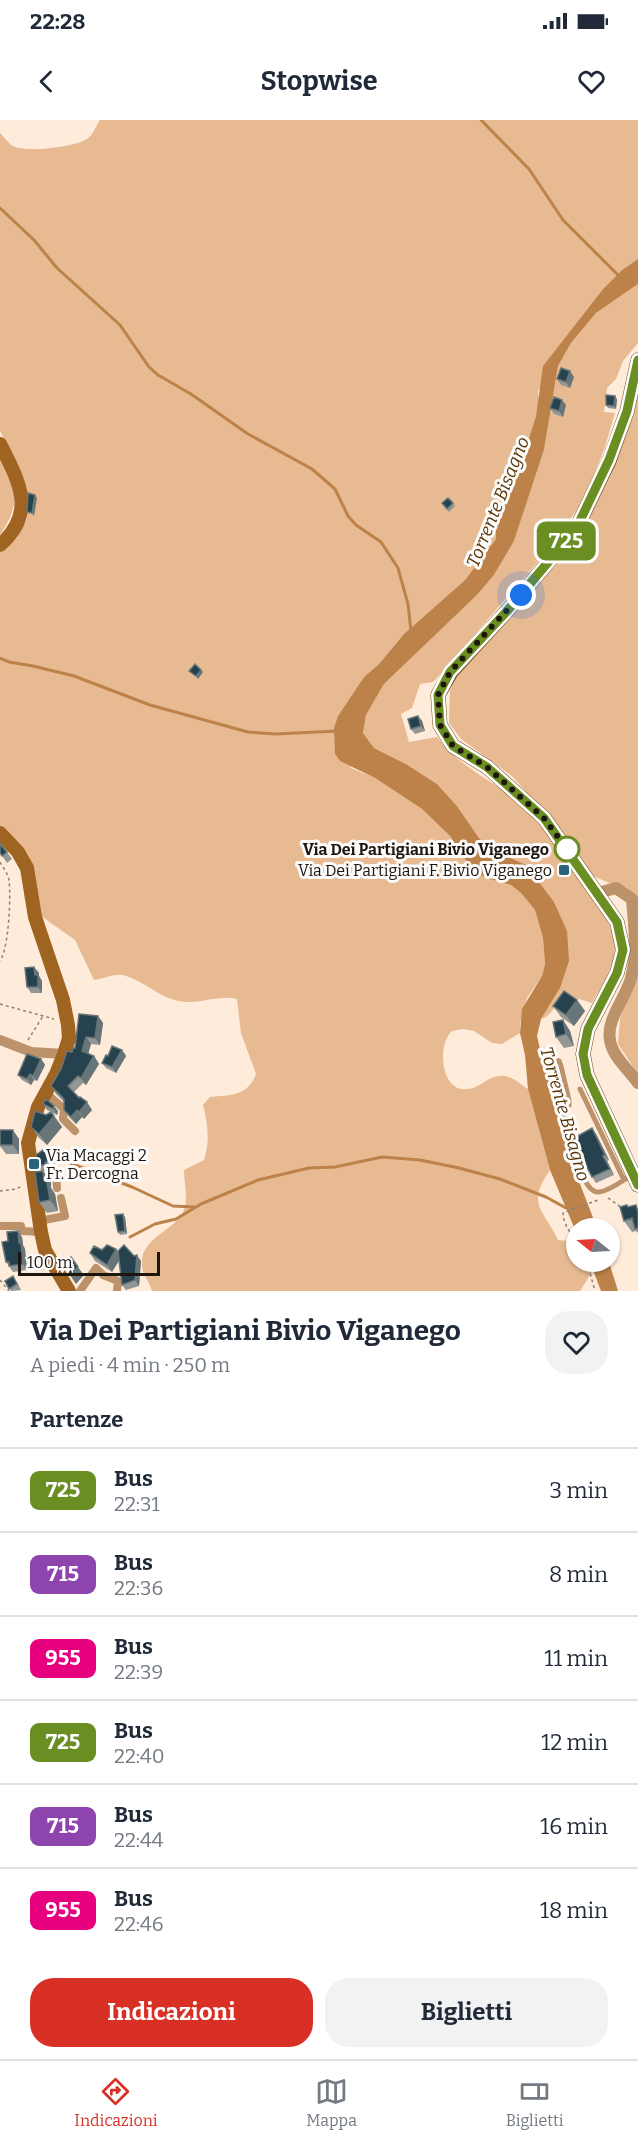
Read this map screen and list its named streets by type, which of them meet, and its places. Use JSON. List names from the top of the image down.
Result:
{
  "water": ["Torrente Bisagno"],
  "places": {
    "other": ["Via Dei Partigiani Bivio Viganego"],
    "transit": ["Via Dei Partigiani F. Bivio Viganego", "Via Macaggi 2 Fr. Dercogna"]
  },
  "lines": ["bus line 725"],
  "scale_bar": "100 m",
  "north": "left",
  "page": {
    "status": "22:28",
    "header": "Stopwise",
    "on_map": "725",
    "scale": "100 m",
    "heading": [
      ["Via Dei Partigiani Bivio Viganego", "A piedi · 4 min · 250 m"],
      "Partenze"
    ],
    "list": [
      {
        "mark": "725",
        "name": "Bus",
        "note": "22:31",
        "value": "3 min"
      },
      {
        "mark": "715",
        "name": "Bus",
        "note": "22:36",
        "value": "8 min"
      },
      {
        "mark": "955",
        "name": "Bus",
        "note": "22:39",
        "value": "11 min"
      },
      {
        "mark": "725",
        "name": "Bus",
        "note": "22:40",
        "value": "12 min"
      },
      {
        "mark": "715",
        "name": "Bus",
        "note": "22:44",
        "value": "16 min"
      },
      {
        "mark": "955",
        "name": "Bus",
        "note": "22:46",
        "value": "18 min"
      }
    ],
    "buttons": ["Indicazioni", "Biglietti"],
    "tabs": ["Indicazioni", "Mappa", "Biglietti"]
  }
}
